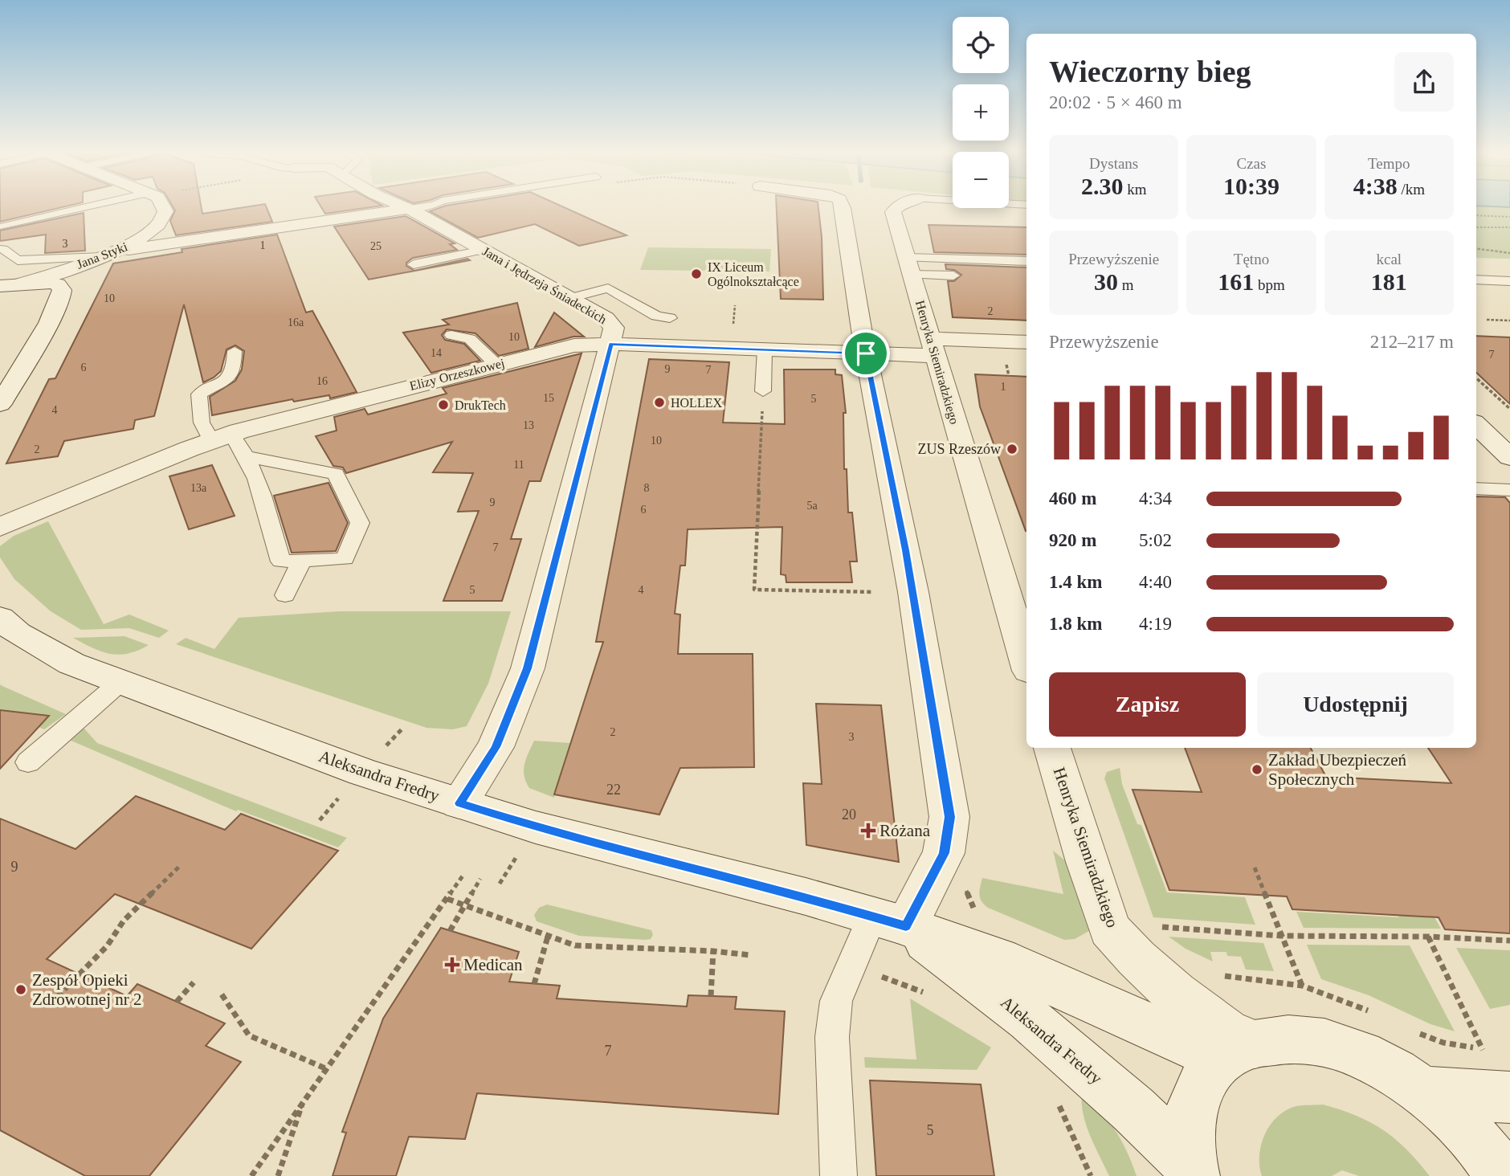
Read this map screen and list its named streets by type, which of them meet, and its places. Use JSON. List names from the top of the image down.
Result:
{
  "streets": {
    "street": [
      "Jana Styki",
      "Jana i Jędrzeja Śniadeckich",
      "Henryka Siemiradzkiego",
      "Elizy Orzeszkowej",
      "Aleksandra Fredry"
    ]
  },
  "crossings": [
    ["Jana i Jędrzeja Śniadeckich", "Elizy Orzeszkowej"],
    ["Jana i Jędrzeja Śniadeckich", "Aleksandra Fredry"],
    ["Henryka Siemiradzkiego", "Elizy Orzeszkowej"],
    ["Henryka Siemiradzkiego", "Aleksandra Fredry"]
  ],
  "places": {
    "other": [
      "IX Liceum Ogólnokształcące",
      "HOLLEX",
      "DrukTech",
      "ZUS Rzeszów",
      "Zakład Ubezpieczeń Społecznych",
      "Zespół Opieki Zdrowotnej nr 2"
    ],
    "health": ["Różana", "Medican"]
  },
  "house_numbers": [
    "3",
    "1",
    "25",
    "10",
    "2",
    "16a",
    "10",
    "14",
    "7",
    "6",
    "9",
    "7",
    "16",
    "1",
    "15",
    "5",
    "4",
    "13",
    "10",
    "2",
    "11",
    "13a",
    "8",
    "9",
    "5a",
    "6",
    "7",
    "5",
    "4",
    "2",
    "3",
    "22",
    "20",
    "9",
    "7",
    "5"
  ],
  "page": {
    "map_buttons": ["+", "−"],
    "heading": ["Wieczorny bieg", "20:02 · 5 × 460 m"],
    "stats": [
      ["Dystans", "2.30 km"],
      ["Czas", "10:39"],
      ["Tempo", "4:38 /km"],
      ["Przewyższenie", "30 m"],
      ["Tętno", "161 bpm"],
      ["kcal", "181"]
    ],
    "chart": ["Przewyższenie", "212–217 m"],
    "list": [
      {
        "name": "460 m",
        "note": "4:34"
      },
      {
        "name": "920 m",
        "note": "5:02"
      },
      {
        "name": "1.4 km",
        "note": "4:40"
      },
      {
        "name": "1.8 km",
        "note": "4:19"
      }
    ],
    "buttons": ["Zapisz", "Udostępnij"]
  }
}
